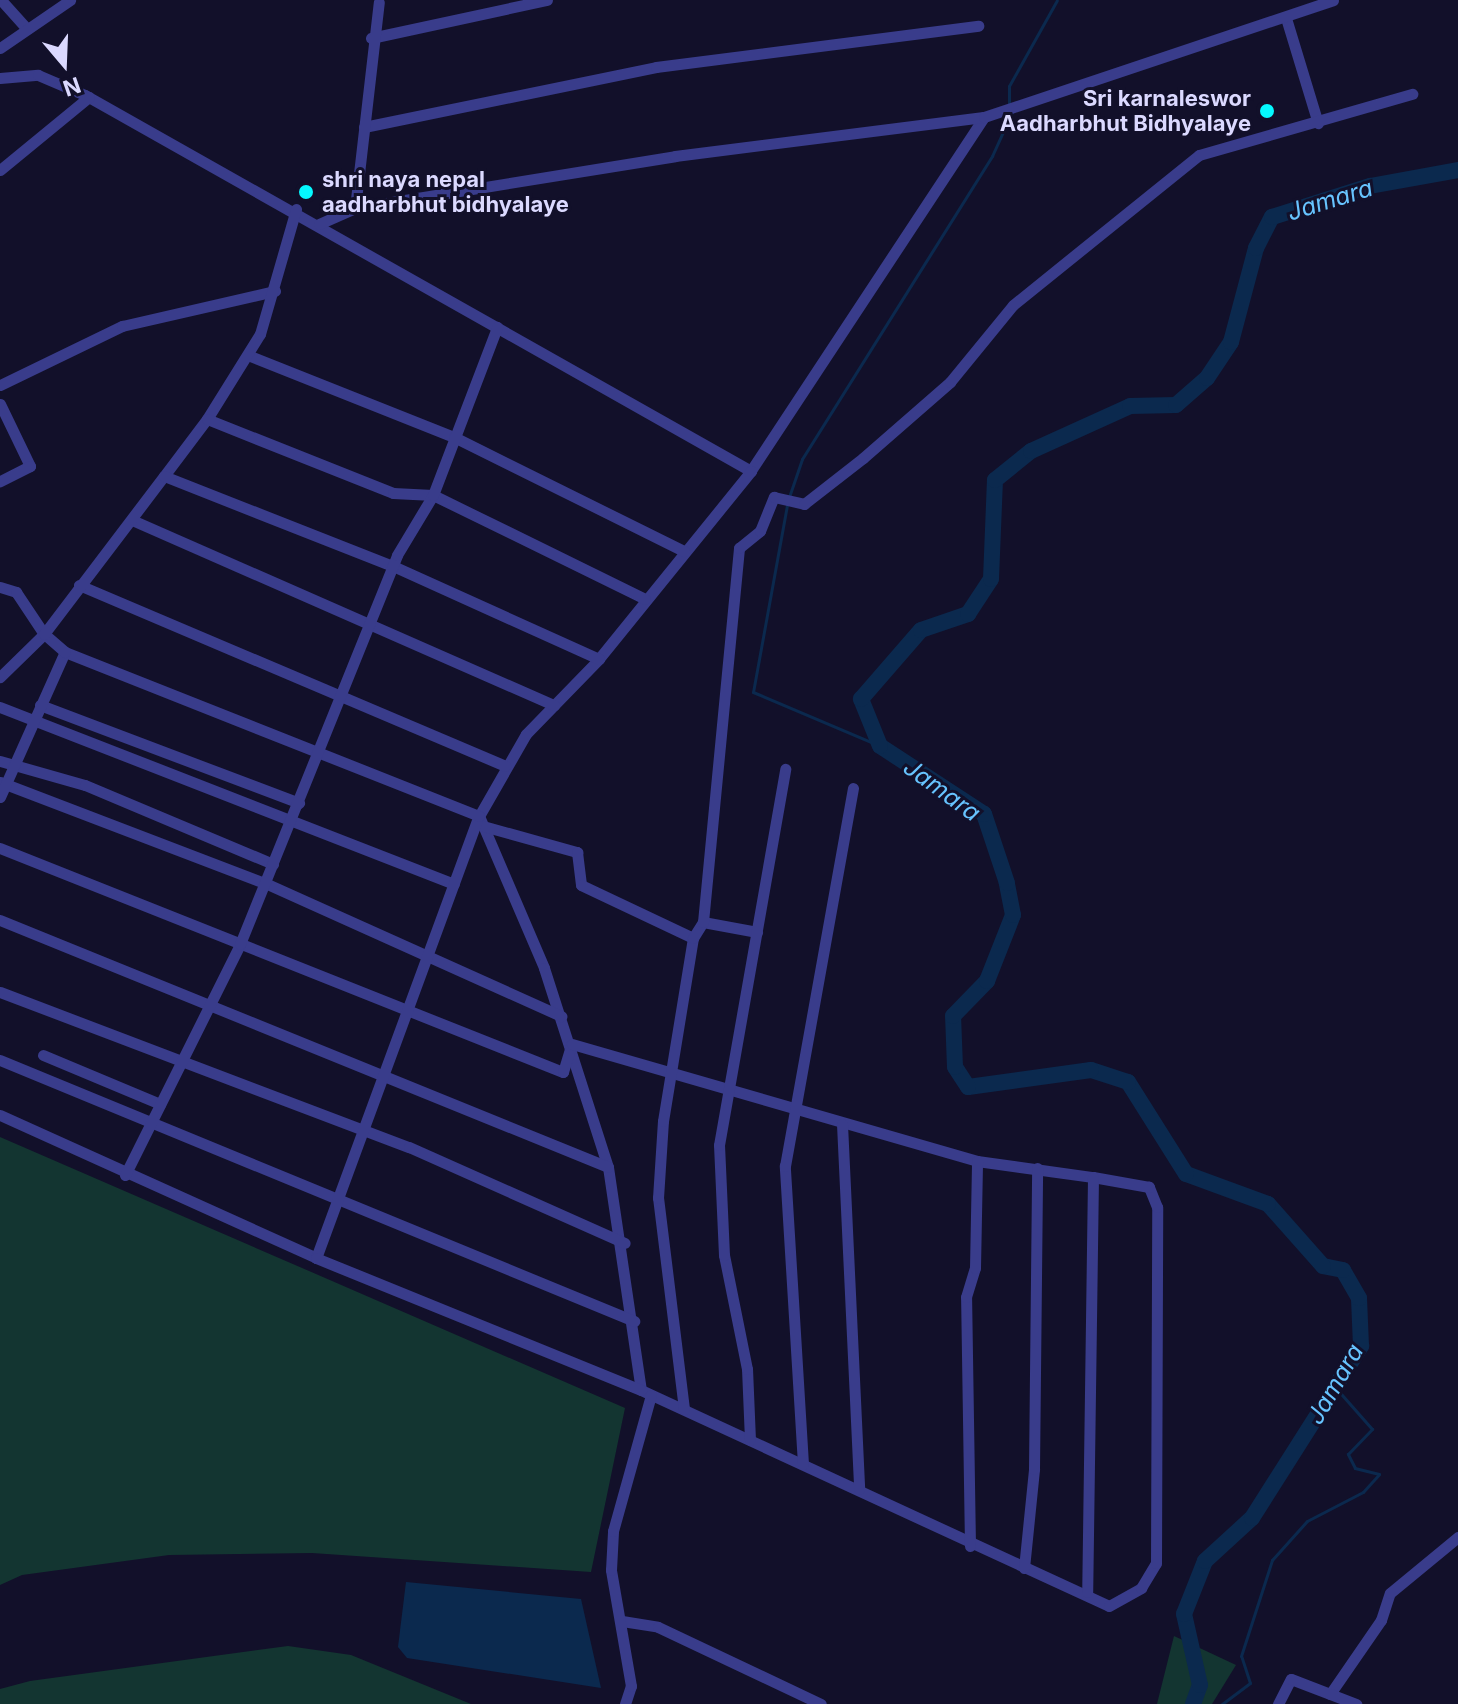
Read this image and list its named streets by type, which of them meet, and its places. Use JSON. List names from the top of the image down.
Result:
{
  "water": ["Jamara"],
  "places": ["Sri karnaleswor Aadharbhut Bidhyalaye", "shri naya nepal aadharbhut bidhyalaye"],
  "north": "bottom"
}
